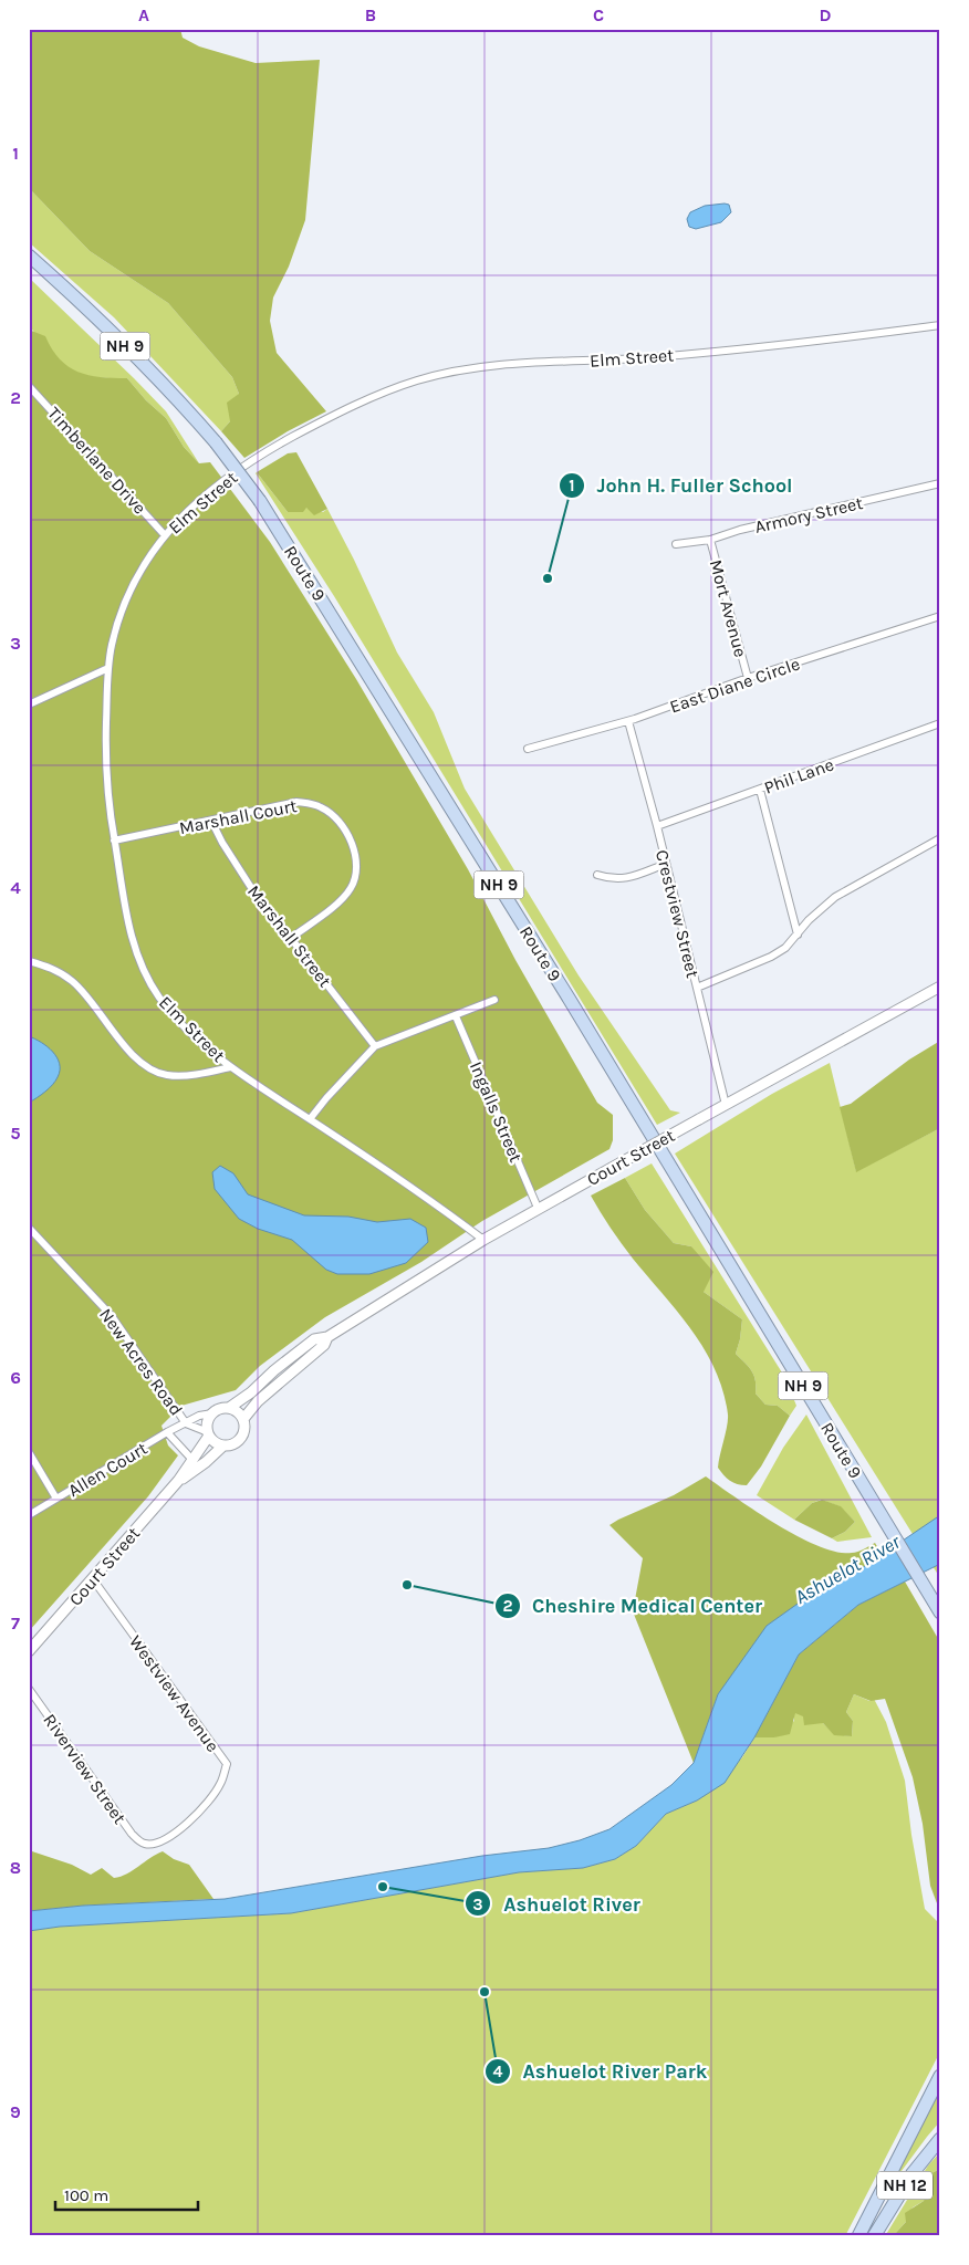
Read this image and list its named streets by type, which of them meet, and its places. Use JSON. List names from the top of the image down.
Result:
{
  "streets": {
    "highway": ["NH 9", "Route 9", "NH 12"],
    "main road": ["Court Street"],
    "street": [
      "Elm Street",
      "Timberlane Drive",
      "Armory Street",
      "Mort Avenue",
      "East Diane Circle",
      "Phil Lane",
      "Marshall Court",
      "Crestview Street",
      "Marshall Street",
      "Ingalls Street",
      "New Acres Road",
      "Allen Court",
      "Westview Avenue",
      "Riverview Street"
    ]
  },
  "crossings": [
    ["Elm Street", "Timberlane Drive"],
    ["Elm Street", "Marshall Court"],
    ["Elm Street", "Court Street"],
    ["Armory Street", "Mort Avenue"],
    ["Mort Avenue", "East Diane Circle"],
    ["East Diane Circle", "Crestview Street"],
    ["Phil Lane", "Crestview Street"],
    ["Marshall Court", "Marshall Street"],
    ["Crestview Street", "Court Street"],
    ["Ingalls Street", "Court Street"],
    ["Court Street", "Allen Court"],
    ["Court Street", "Westview Avenue"],
    ["New Acres Road", "Allen Court"],
    ["Westview Avenue", "Riverview Street"]
  ],
  "water": ["Ashuelot River"],
  "places": [
    "John H. Fuller School",
    "Cheshire Medical Center",
    "Ashuelot River",
    "Ashuelot River Park"
  ],
  "scale_bar": "100 m",
  "grid": {
    "columns": [
      "A",
      "B",
      "C",
      "D"
    ],
    "rows": [
      "1",
      "2",
      "3",
      "4",
      "5",
      "6",
      "7",
      "8",
      "9"
    ]
  }
}
